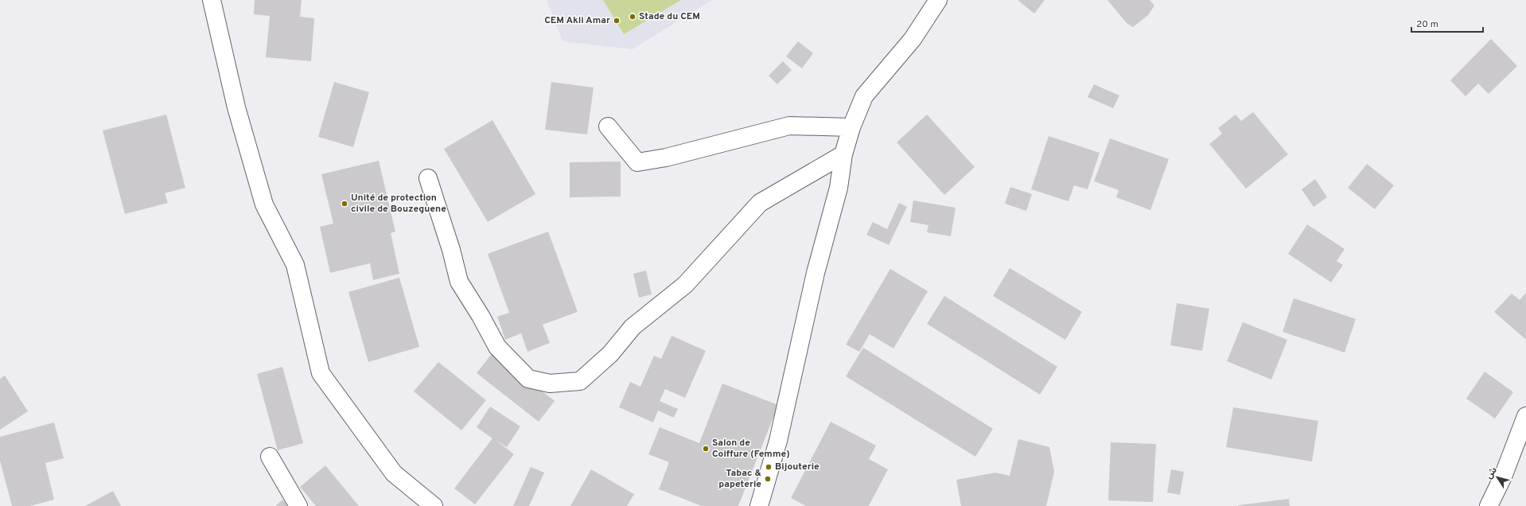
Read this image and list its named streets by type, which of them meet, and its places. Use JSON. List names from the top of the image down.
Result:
{
  "places": [
    "Stade du CEM",
    "CEM Akli Amar",
    "Unité de protection civile de Bouzeguene",
    "Salon de Coiffure (Femme)",
    "Bijouterie",
    "Tabac & papeterie"
  ],
  "scale_bar": "20 m",
  "north": "top left"
}
